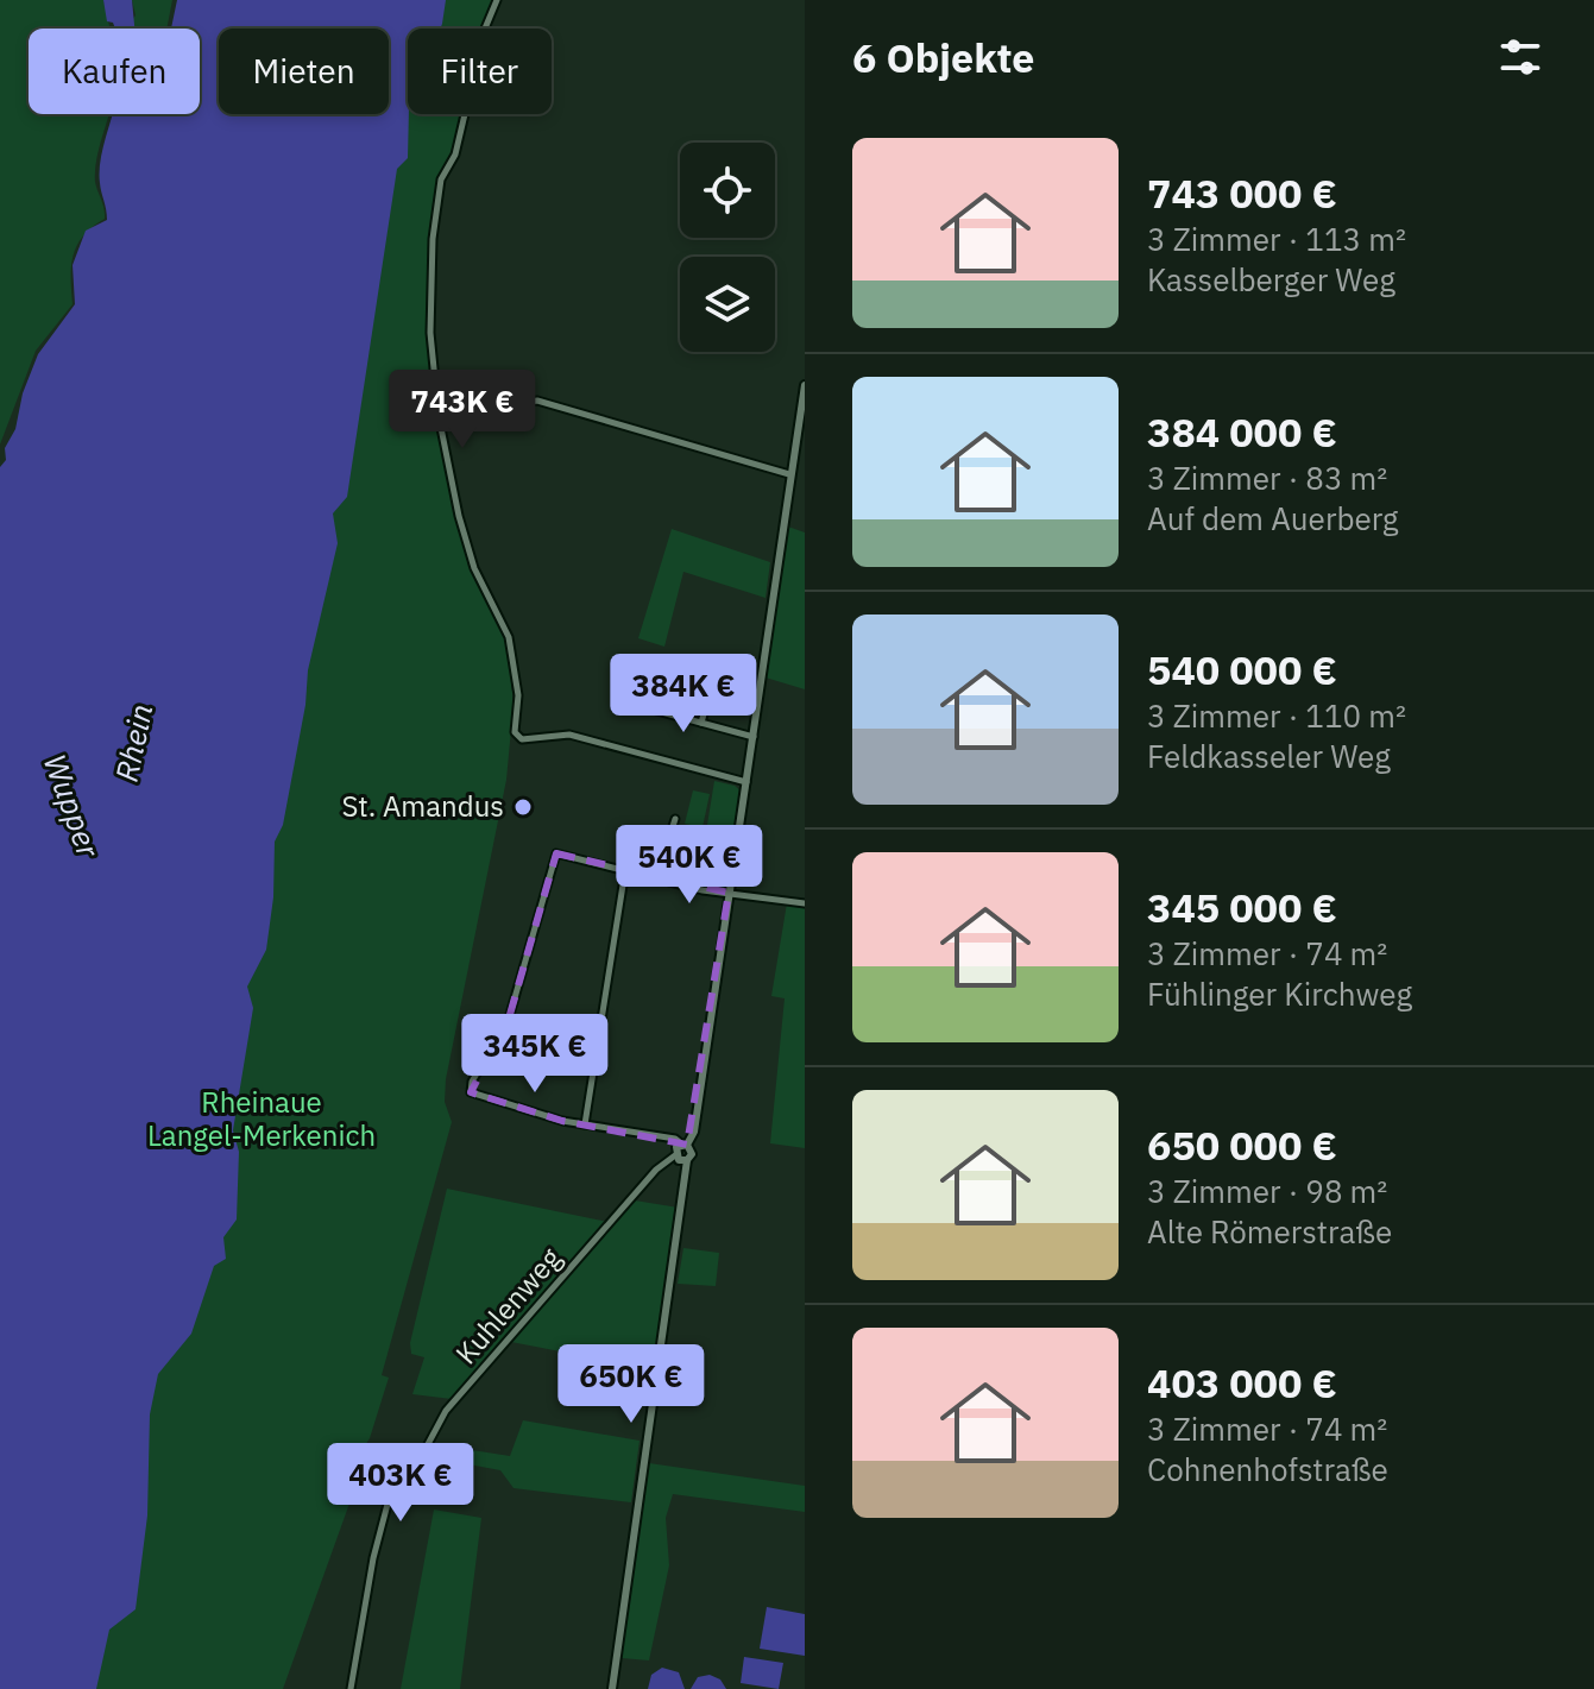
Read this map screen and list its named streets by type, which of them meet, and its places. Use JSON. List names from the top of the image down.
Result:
{
  "streets": {
    "street": ["Kuhlenweg"]
  },
  "water": ["Rhein", "Wupper"],
  "parks": ["Rheinaue Langel-Merkenich"],
  "places": ["St. Amandus"],
  "page": {
    "heading": "6 Objekte",
    "chip": ["Kaufen", "Mieten", "Filter"],
    "list": [
      {
        "name": "743 000 €",
        "note": "3 Zimmer · 113 m² · Kasselberger Weg"
      },
      {
        "name": "384 000 €",
        "note": "3 Zimmer · 83 m² · Auf dem Auerberg"
      },
      {
        "name": "540 000 €",
        "note": "3 Zimmer · 110 m² · Feldkasseler Weg"
      },
      {
        "name": "345 000 €",
        "note": "3 Zimmer · 74 m² · Fühlinger Kirchweg"
      },
      {
        "name": "650 000 €",
        "note": "3 Zimmer · 98 m² · Alte Römerstraße"
      },
      {
        "name": "403 000 €",
        "note": "3 Zimmer · 74 m² · Cohnenhofstraße"
      }
    ],
    "price": [
      "743K €",
      "384K €",
      "540K €",
      "345K €",
      "650K €",
      "403K €"
    ]
  }
}
